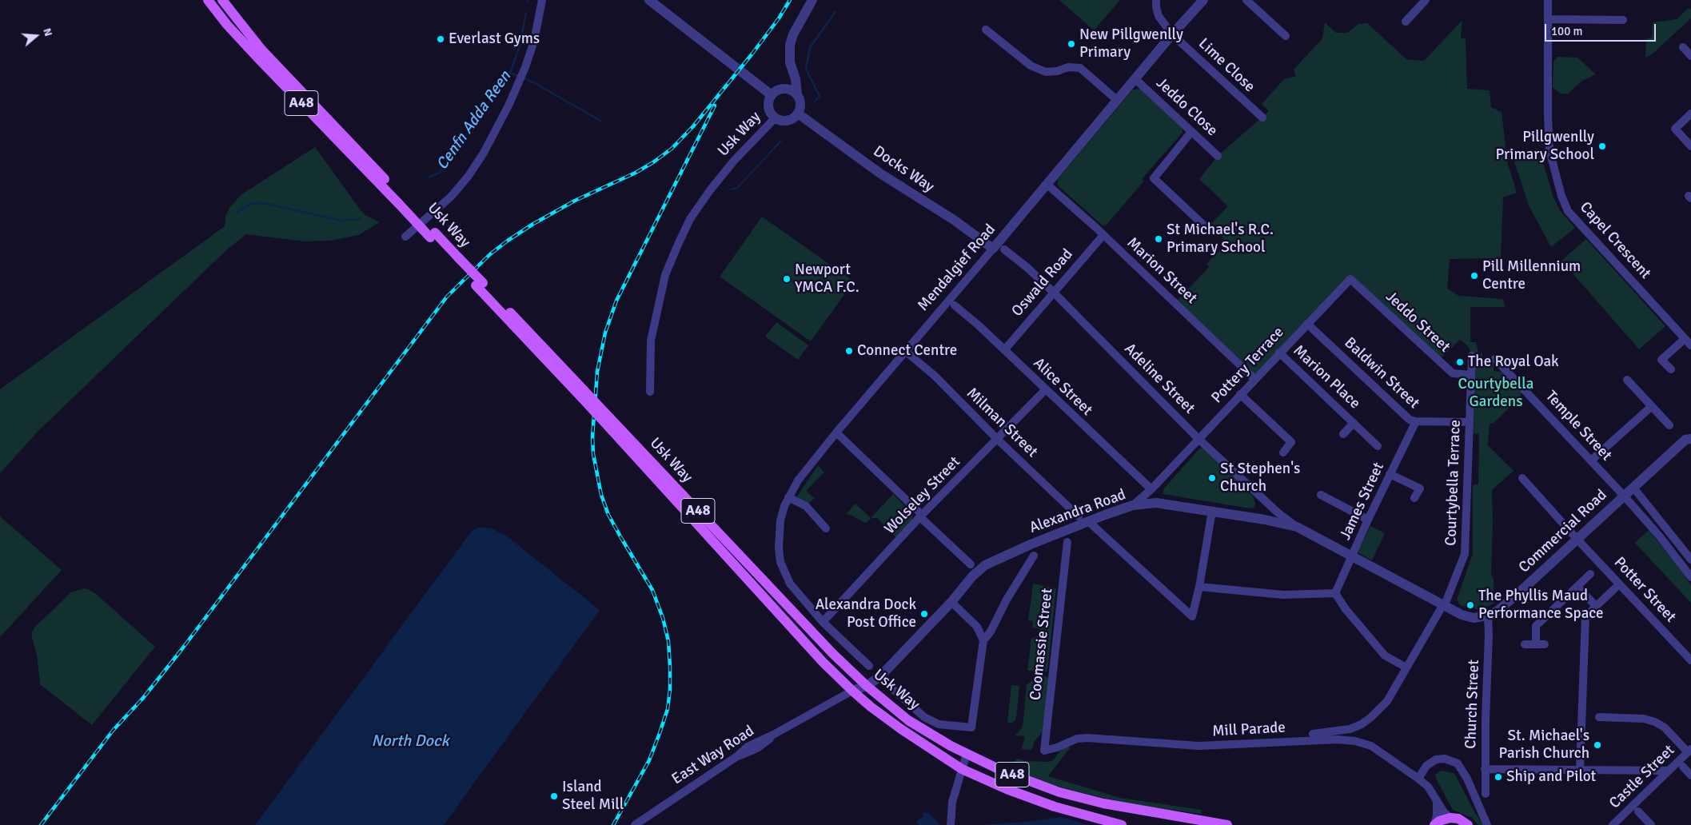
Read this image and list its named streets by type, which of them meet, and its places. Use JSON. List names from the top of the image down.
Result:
{
  "streets": {
    "main road": ["A48", "Usk Way"],
    "street": [
      "Lime Close",
      "Jeddo Close",
      "Docks Way",
      "Capel Crescent",
      "Mendalgief Road",
      "Marion Street",
      "Oswald Road",
      "Jeddo Street",
      "Pottery Terrace",
      "Baldwin Street",
      "Marion Place",
      "Adeline Street",
      "Alice Street",
      "Milman Street",
      "Temple Street",
      "Courtybella Terrace",
      "Wolseley Street",
      "James Street",
      "Alexandra Road",
      "Commercial Road",
      "Potter Street",
      "Coomassie Street",
      "Church Street",
      "Mill Parade",
      "East Way Road",
      "Castle Street"
    ]
  },
  "crossings": [
    ["Lime Close", "Mendalgief Road"],
    ["Jeddo Close", "Mendalgief Road"],
    ["Usk Way", "Docks Way"],
    ["Usk Way", "Alexandra Road"],
    ["Usk Way", "East Way Road"],
    ["Docks Way", "Mendalgief Road"],
    ["Mendalgief Road", "Marion Street"],
    ["Mendalgief Road", "Milman Street"],
    ["Mendalgief Road", "Wolseley Street"],
    ["Marion Street", "Oswald Road"],
    ["Marion Street", "Pottery Terrace"],
    ["Oswald Road", "Adeline Street"],
    ["Oswald Road", "Alice Street"],
    ["Jeddo Street", "Pottery Terrace"],
    ["Jeddo Street", "Courtybella Terrace"],
    ["Pottery Terrace", "Baldwin Street"],
    ["Pottery Terrace", "Marion Place"],
    ["Pottery Terrace", "Adeline Street"],
    ["Pottery Terrace", "Alice Street"],
    ["Pottery Terrace", "Alexandra Road"],
    ["Baldwin Street", "Courtybella Terrace"],
    ["Baldwin Street", "James Street"],
    ["Adeline Street", "Alexandra Road"],
    ["Alice Street", "Wolseley Street"],
    ["Milman Street", "Wolseley Street"],
    ["Temple Street", "Commercial Road"],
    ["Courtybella Terrace", "Alexandra Road"],
    ["Courtybella Terrace", "Commercial Road"],
    ["James Street", "Alexandra Road"],
    ["Alexandra Road", "Commercial Road"],
    ["Alexandra Road", "East Way Road"],
    ["Commercial Road", "Potter Street"],
    ["Commercial Road", "Church Street"],
    ["Coomassie Street", "Mill Parade"],
    ["Church Street", "Mill Parade"]
  ],
  "water": ["Cenfn Adda Reen", "North Dock"],
  "parks": ["Courtybella Gardens"],
  "places": [
    "Everlast Gyms",
    "New Pillgwenlly Primary",
    "Pillgwenlly Primary School",
    "St Michael's R.C. Primary School",
    "Pill Millennium Centre",
    "Newport YMCA F.C.",
    "Connect Centre",
    "The Royal Oak",
    "St Stephen's Church",
    "The Phyllis Maud Performance Space",
    "Alexandra Dock Post Office",
    "St. Michael's Parish Church",
    "Ship and Pilot",
    "Island Steel Mill"
  ],
  "scale_bar": "100 m",
  "north": "right"
}
